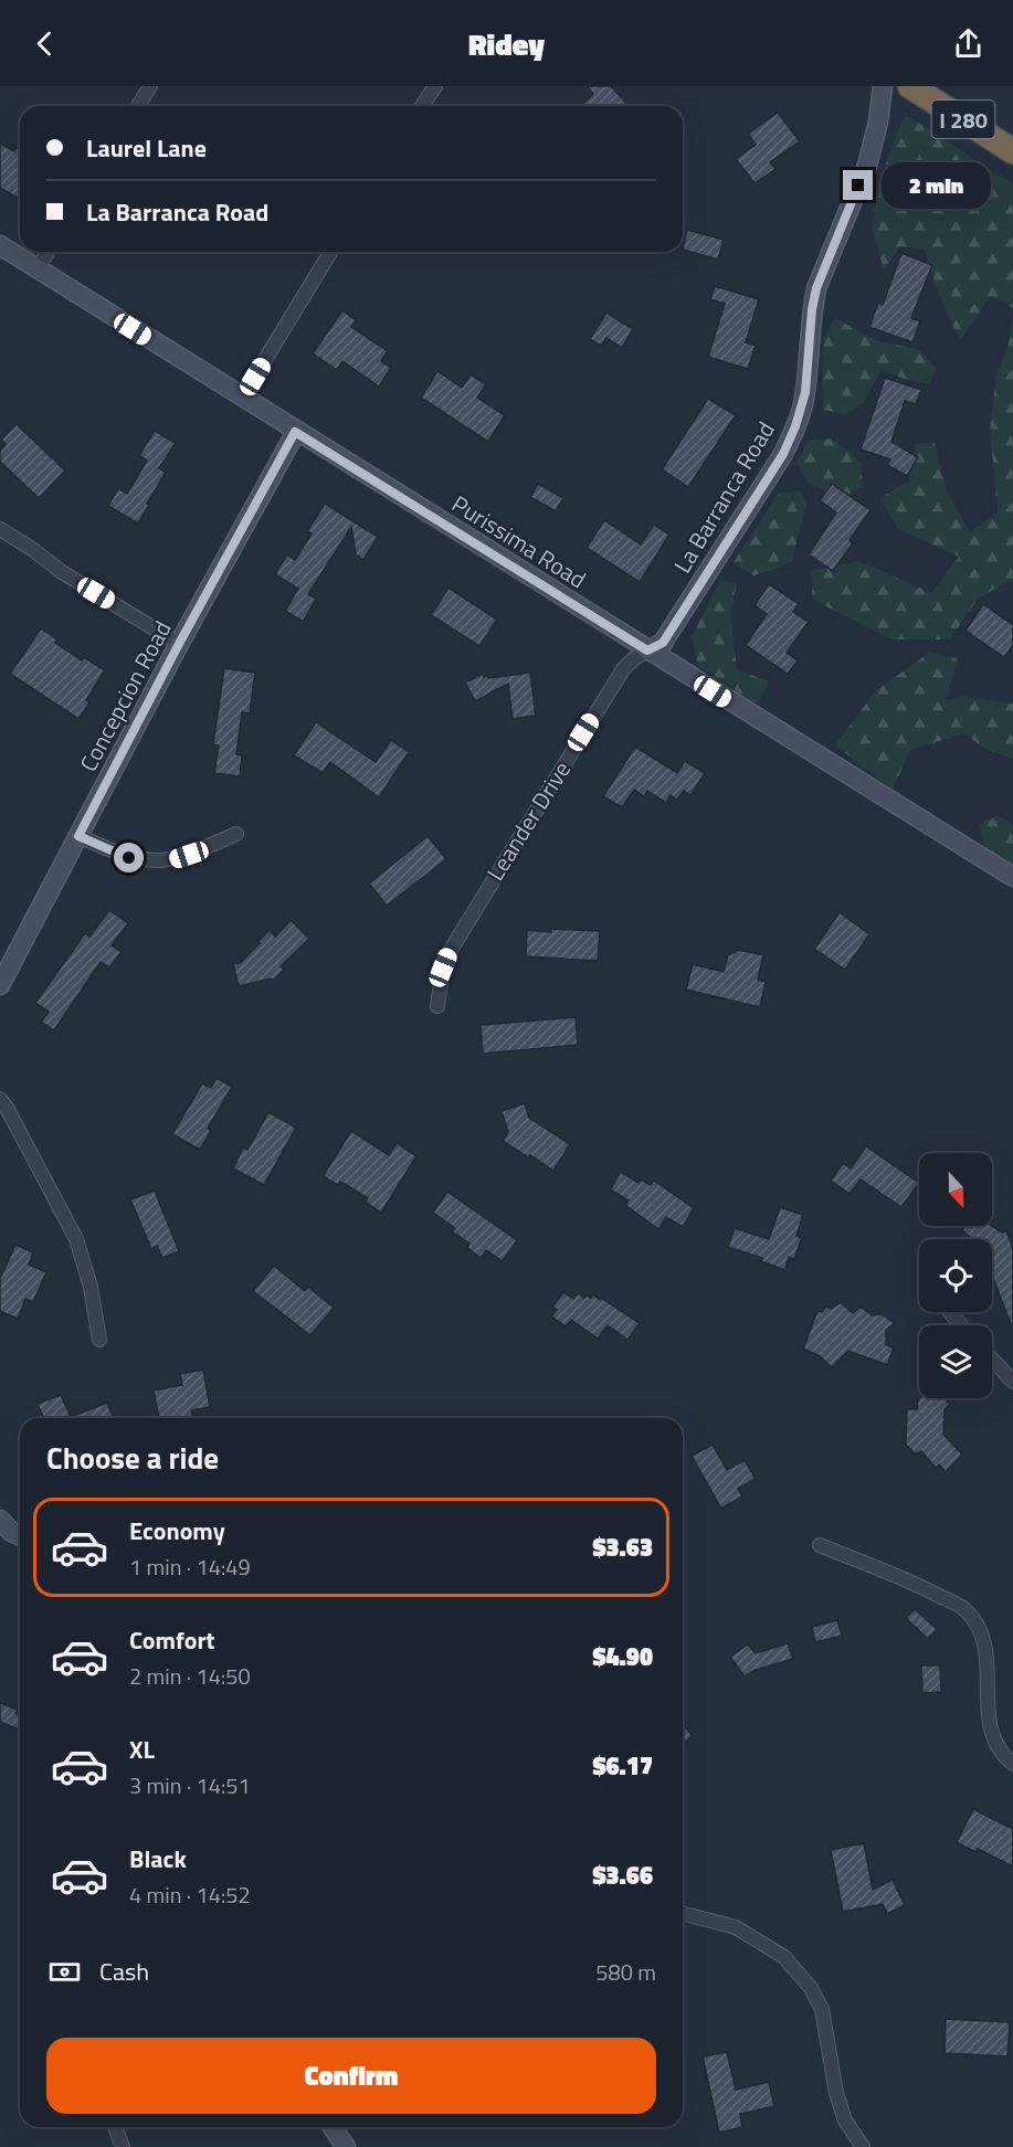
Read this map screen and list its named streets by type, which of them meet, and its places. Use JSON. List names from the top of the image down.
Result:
{
  "streets": {
    "highway": ["I 280"],
    "street": [
      "La Barranca Road",
      "Purissima Road",
      "Concepcion Road",
      "Leander Drive"
    ]
  },
  "crossings": [
    ["La Barranca Road", "Purissima Road"],
    ["La Barranca Road", "Leander Drive"],
    ["Purissima Road", "Concepcion Road"],
    ["Purissima Road", "Leander Drive"]
  ],
  "north": "bottom",
  "page": {
    "header": "Ridey",
    "banner": ["Laurel Lane", "La Barranca Road"],
    "bubble": "2 min",
    "heading": "Choose a ride",
    "list": [
      {
        "name": "Economy",
        "note": "1 min · 14:49",
        "value": "$3.63"
      },
      {
        "name": "Comfort",
        "note": "2 min · 14:50",
        "value": "$4.90"
      },
      {
        "name": "XL",
        "note": "3 min · 14:51",
        "value": "$6.17"
      },
      {
        "name": "Black",
        "note": "4 min · 14:52",
        "value": "$3.66"
      }
    ],
    "pay": ["Cash", "580 m"],
    "buttons": "Confirm"
  }
}
